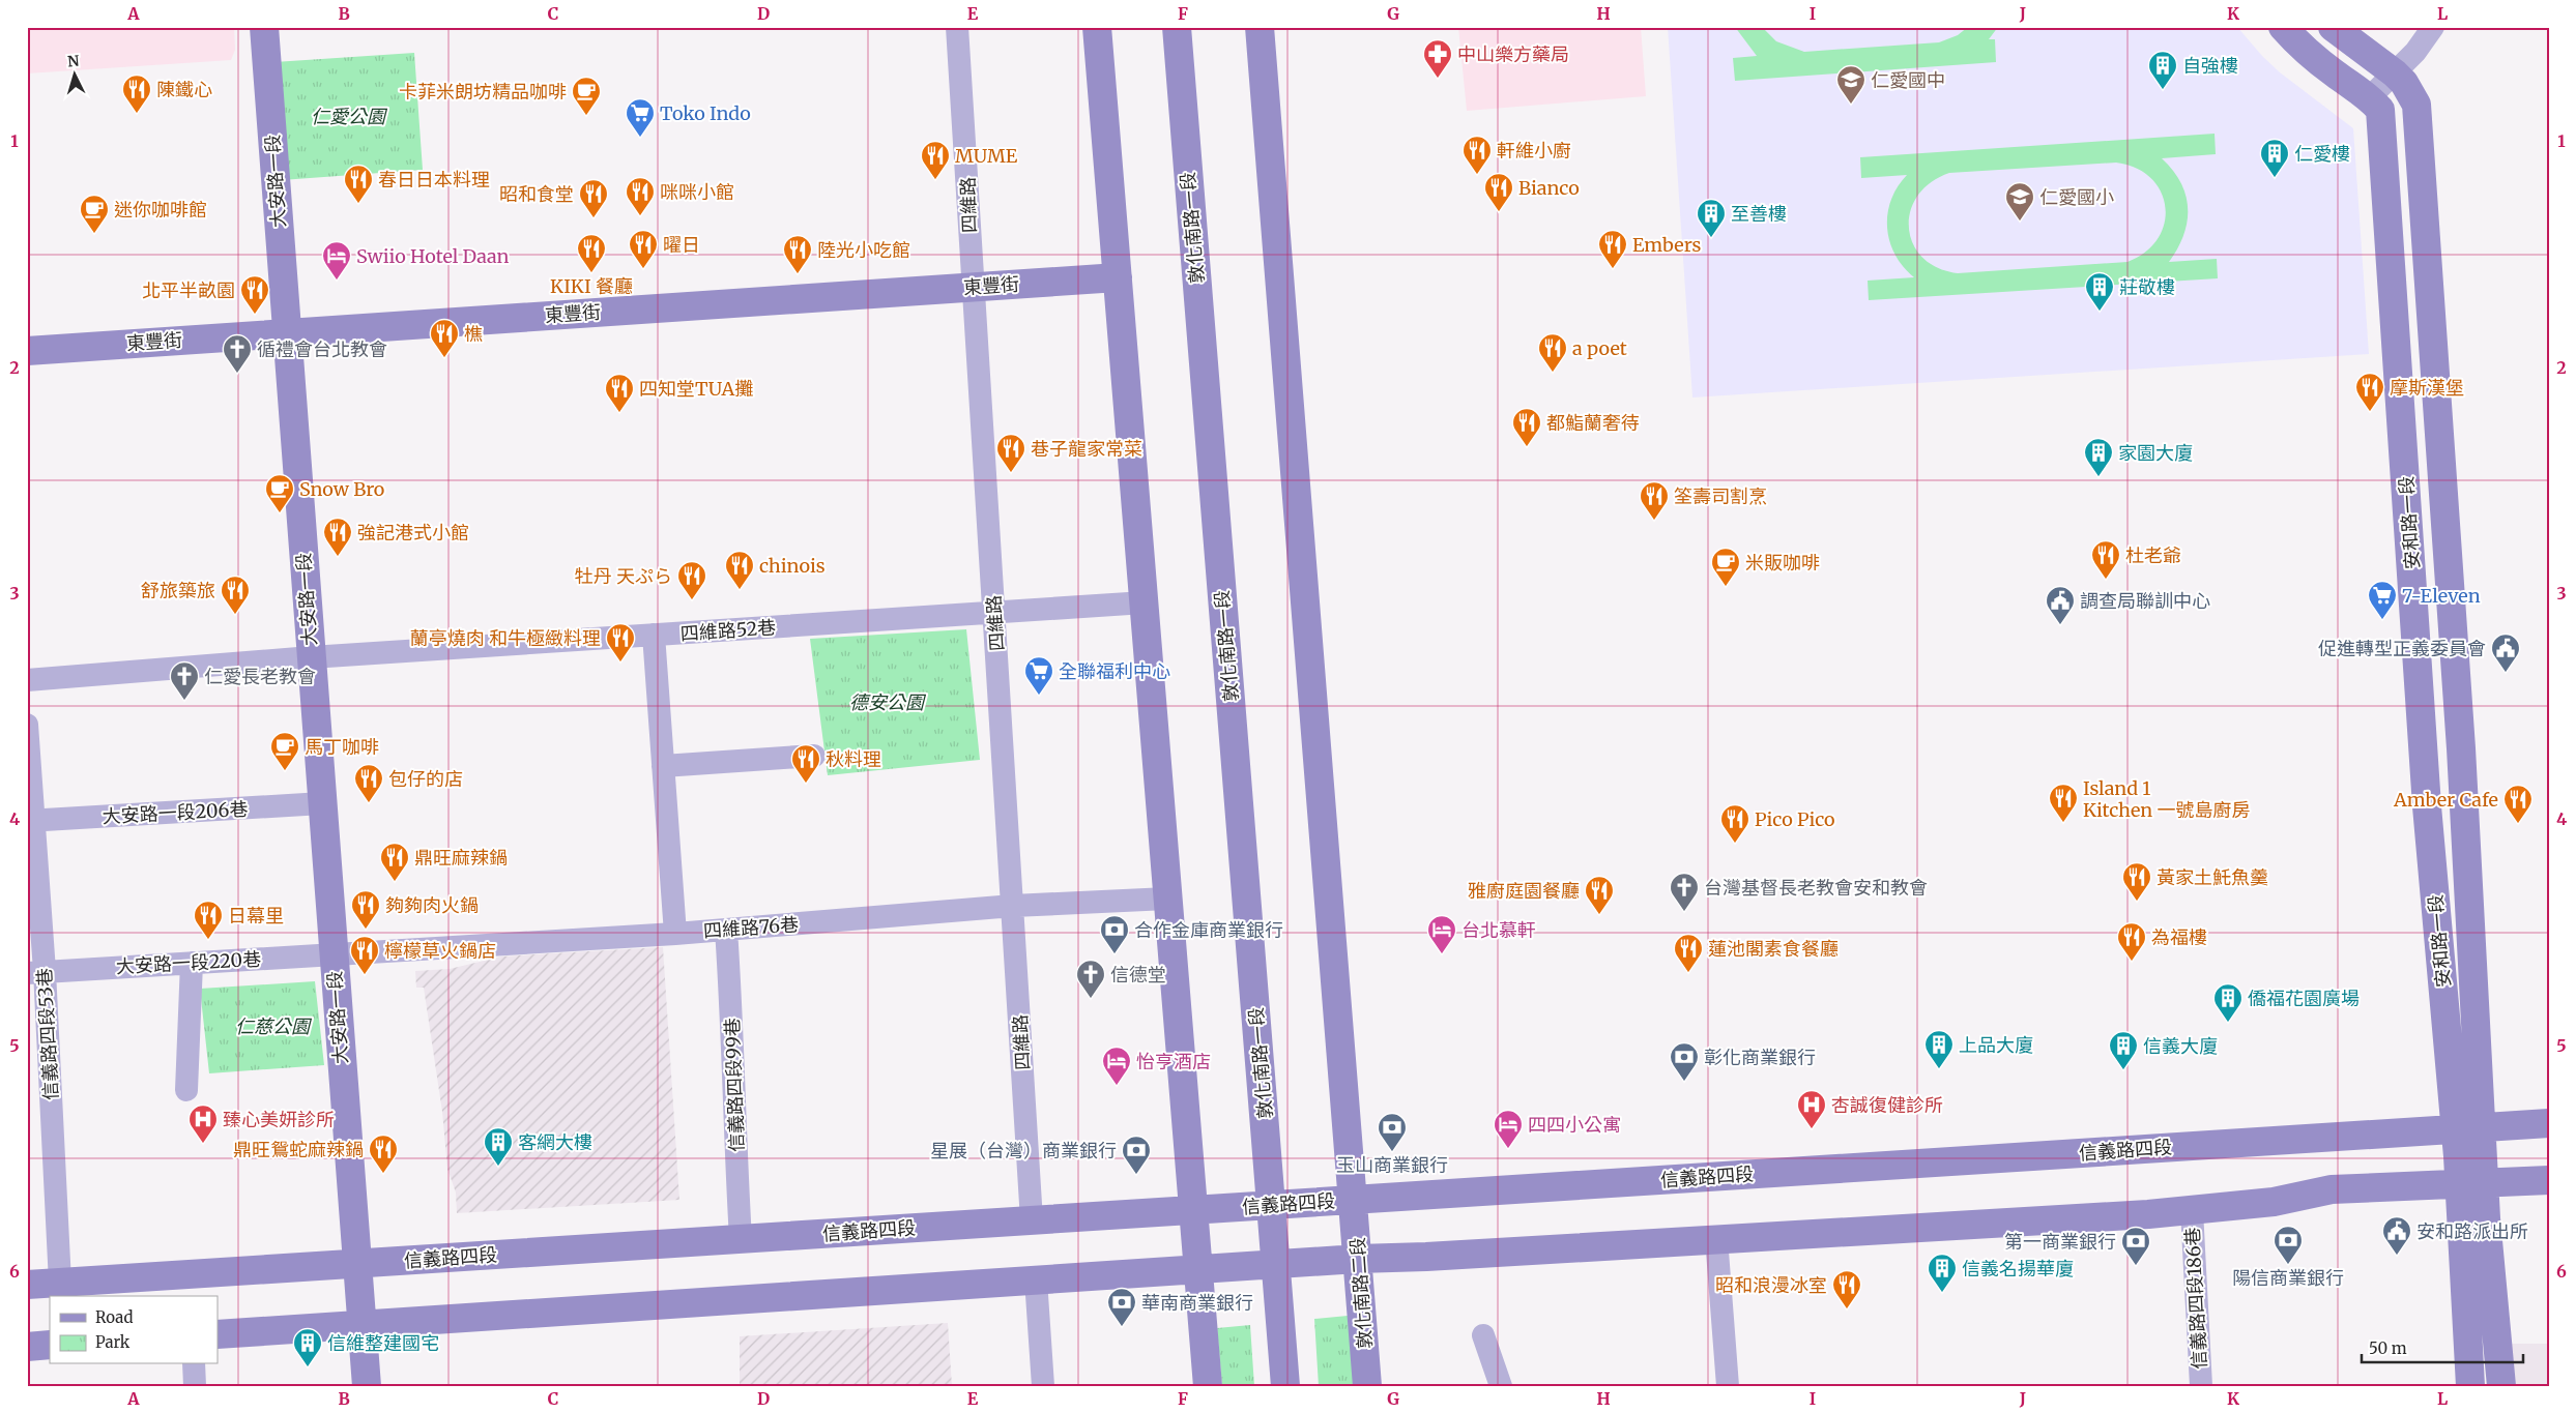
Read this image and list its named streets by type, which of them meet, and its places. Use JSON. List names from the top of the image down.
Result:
{
  "streets": {
    "main road": [
      "大安路一段",
      "敦化南路一段",
      "東豐街",
      "安和路一段",
      "信義路四段",
      "敦化南路二段"
    ],
    "street": [
      "四維路",
      "四維路52巷",
      "大安路一段206巷",
      "四維路76巷",
      "大安路一段220巷",
      "信義路四段53巷",
      "信義路四段99巷",
      "信義路四段186巷"
    ]
  },
  "crossings": [
    ["大安路一段", "東豐街"],
    ["大安路一段", "四維路52巷"],
    ["大安路一段", "大安路一段206巷"],
    ["大安路一段", "四維路76巷"],
    ["大安路一段", "大安路一段220巷"],
    ["大安路一段", "信義路四段"],
    ["四維路", "東豐街"],
    ["四維路", "四維路52巷"],
    ["四維路", "四維路76巷"],
    ["四維路", "信義路四段"],
    ["敦化南路一段", "信義路四段"],
    ["安和路一段", "信義路四段"],
    ["大安路一段206巷", "信義路四段53巷"],
    ["四維路76巷", "大安路一段220巷"],
    ["四維路76巷", "信義路四段99巷"],
    ["大安路一段220巷", "信義路四段53巷"],
    ["信義路四段53巷", "信義路四段"],
    ["信義路四段99巷", "信義路四段"],
    ["信義路四段", "敦化南路二段"]
  ],
  "parks": ["仁愛公園", "德安公園", "仁慈公園"],
  "places": {
    "pharmacy": ["中山樂方藥局"],
    "building": [
      "自強樓",
      "仁愛樓",
      "至善樓",
      "莊敬樓",
      "家園大廈",
      "僑福花園廣場",
      "上品大廈",
      "信義大廈",
      "客網大樓",
      "信義名揚華廈",
      "信維整建國宅"
    ],
    "school or university": ["仁愛國中", "仁愛國小"],
    "restaurant": [
      "陳鐵心",
      "軒維小廚",
      "MUME",
      "春日日本料理",
      "Bianco",
      "咪咪小館",
      "昭和食堂",
      "曜日",
      "Embers",
      "KIKI 餐廳",
      "陸光小吃館",
      "北平半畝園",
      "樵",
      "a poet",
      "摩斯漢堡",
      "四知堂TUA攤",
      "都鮨蘭奢待",
      "巷子龍家常菜",
      "筌壽司割烹",
      "強記港式小館",
      "杜老爺",
      "chinois",
      "牡丹 天ぷら",
      "舒旅築旅",
      "蘭亭燒肉 和牛極緻料理",
      "秋料理",
      "包仔的店",
      "Island 1 Kitchen 一號島廚房",
      "Amber Cafe",
      "Pico Pico",
      "鼎旺麻辣鍋",
      "黃家土魠魚羹",
      "雅廚庭園餐廳",
      "夠夠肉火鍋",
      "日幕里",
      "為福樓",
      "蓮池閣素食餐廳",
      "檸檬草火鍋店",
      "鼎旺鴛蛇麻辣鍋",
      "昭和浪漫冰室"
    ],
    "cafe": [
      "卡菲米朗坊精品咖啡",
      "迷你咖啡館",
      "Snow Bro",
      "米販咖啡",
      "馬丁咖啡"
    ],
    "supermarket": ["Toko Indo", "7-Eleven", "全聯福利中心"],
    "hotel": [
      "Swiio Hotel Daan",
      "台北慕軒",
      "怡亨酒店",
      "四四小公寓"
    ],
    "church": [
      "循禮會台北教會",
      "仁愛長老教會",
      "台灣基督長老教會安和教會",
      "信德堂"
    ],
    "public building": ["調查局聯訓中心", "促進轉型正義委員會", "安和路派出所"],
    "bank": [
      "合作金庫商業銀行",
      "彰化商業銀行",
      "玉山商業銀行",
      "星展（台灣）商業銀行",
      "陽信商業銀行",
      "第一商業銀行",
      "華南商業銀行"
    ],
    "hospital": ["杏誠復健診所", "臻心美妍診所"]
  },
  "legend": ["Road", "Park"],
  "scale_bar": "50 m",
  "north": "top",
  "grid": {
    "columns": [
      "A",
      "B",
      "C",
      "D",
      "E",
      "F",
      "G",
      "H",
      "I",
      "J",
      "K",
      "L"
    ],
    "rows": [
      "1",
      "2",
      "3",
      "4",
      "5",
      "6"
    ]
  }
}
